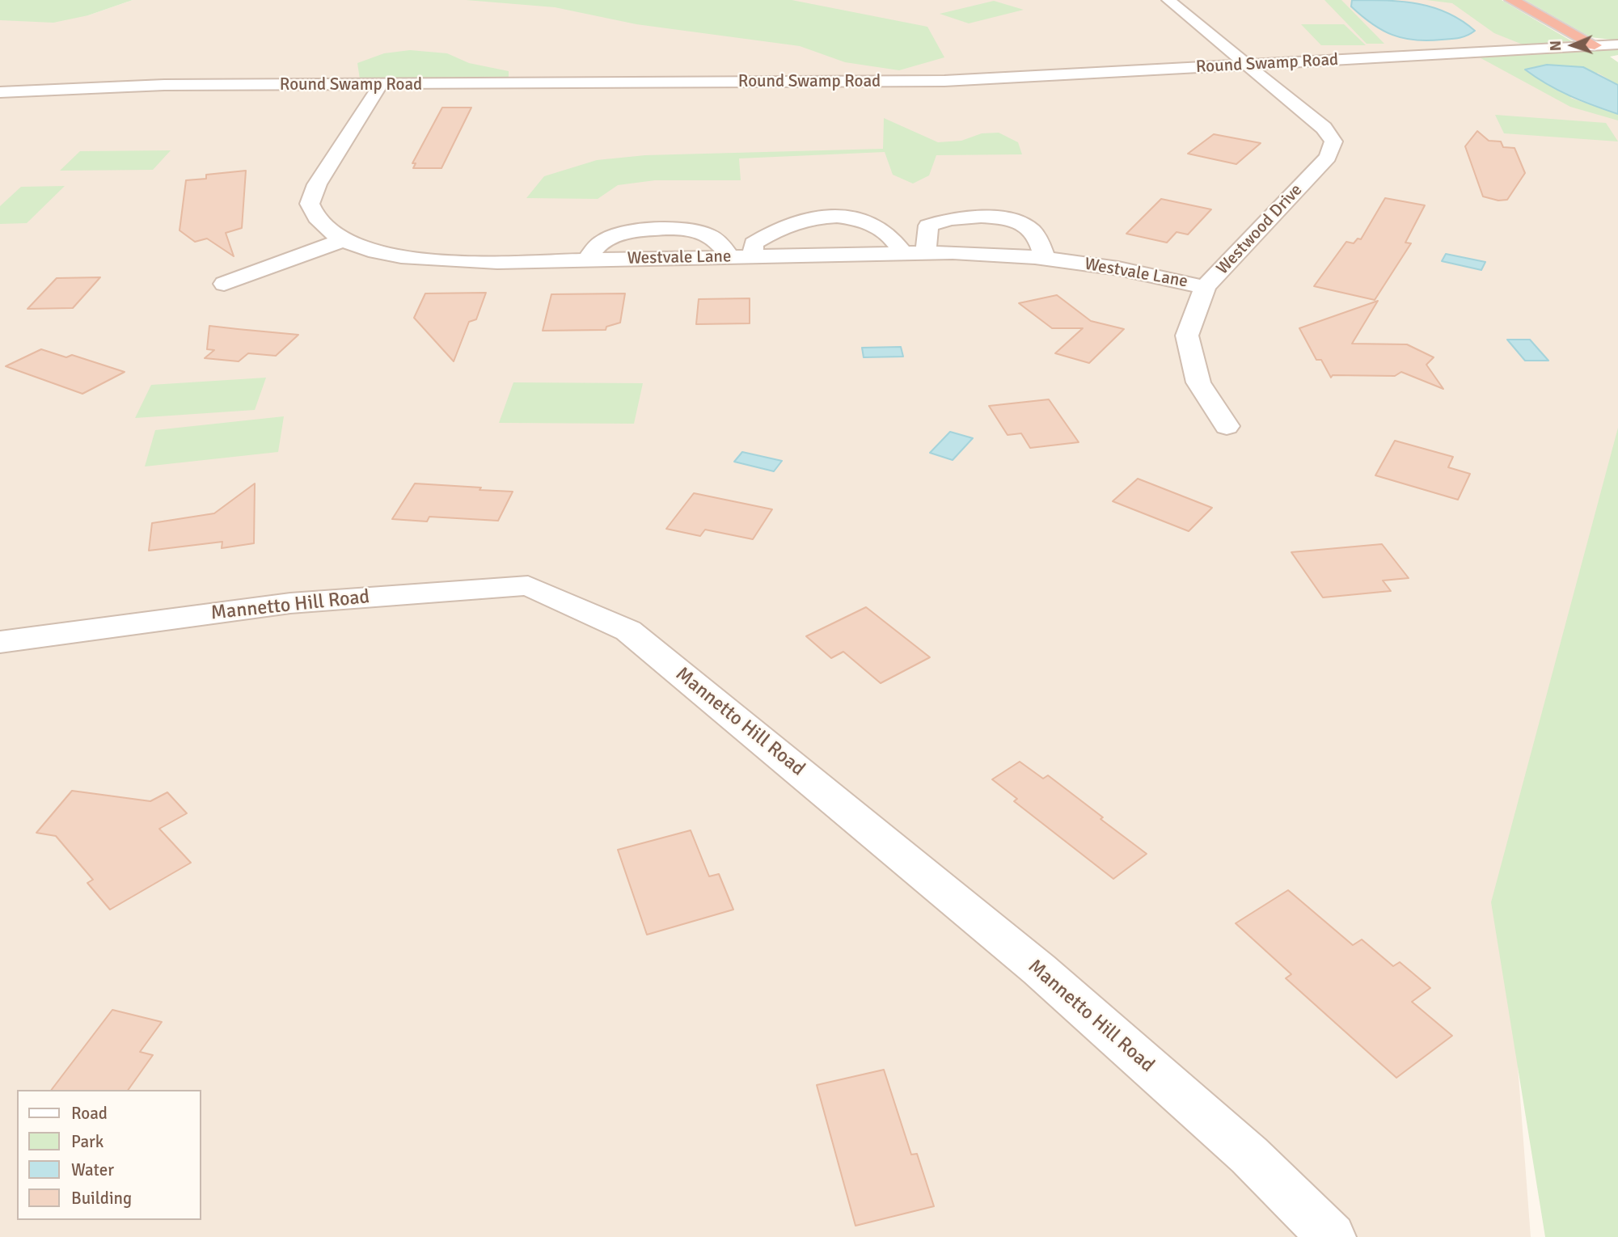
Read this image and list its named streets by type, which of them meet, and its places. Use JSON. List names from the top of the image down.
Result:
{
  "streets": {
    "street": [
      "Round Swamp Road",
      "Westwood Drive",
      "Westvale Lane",
      "Mannetto Hill Road"
    ]
  },
  "crossings": [
    ["Round Swamp Road", "Westwood Drive"],
    ["Round Swamp Road", "Westvale Lane"],
    ["Westwood Drive", "Westvale Lane"]
  ],
  "legend": [
    "Road",
    "Park",
    "Water",
    "Building"
  ],
  "north": "left"
}
